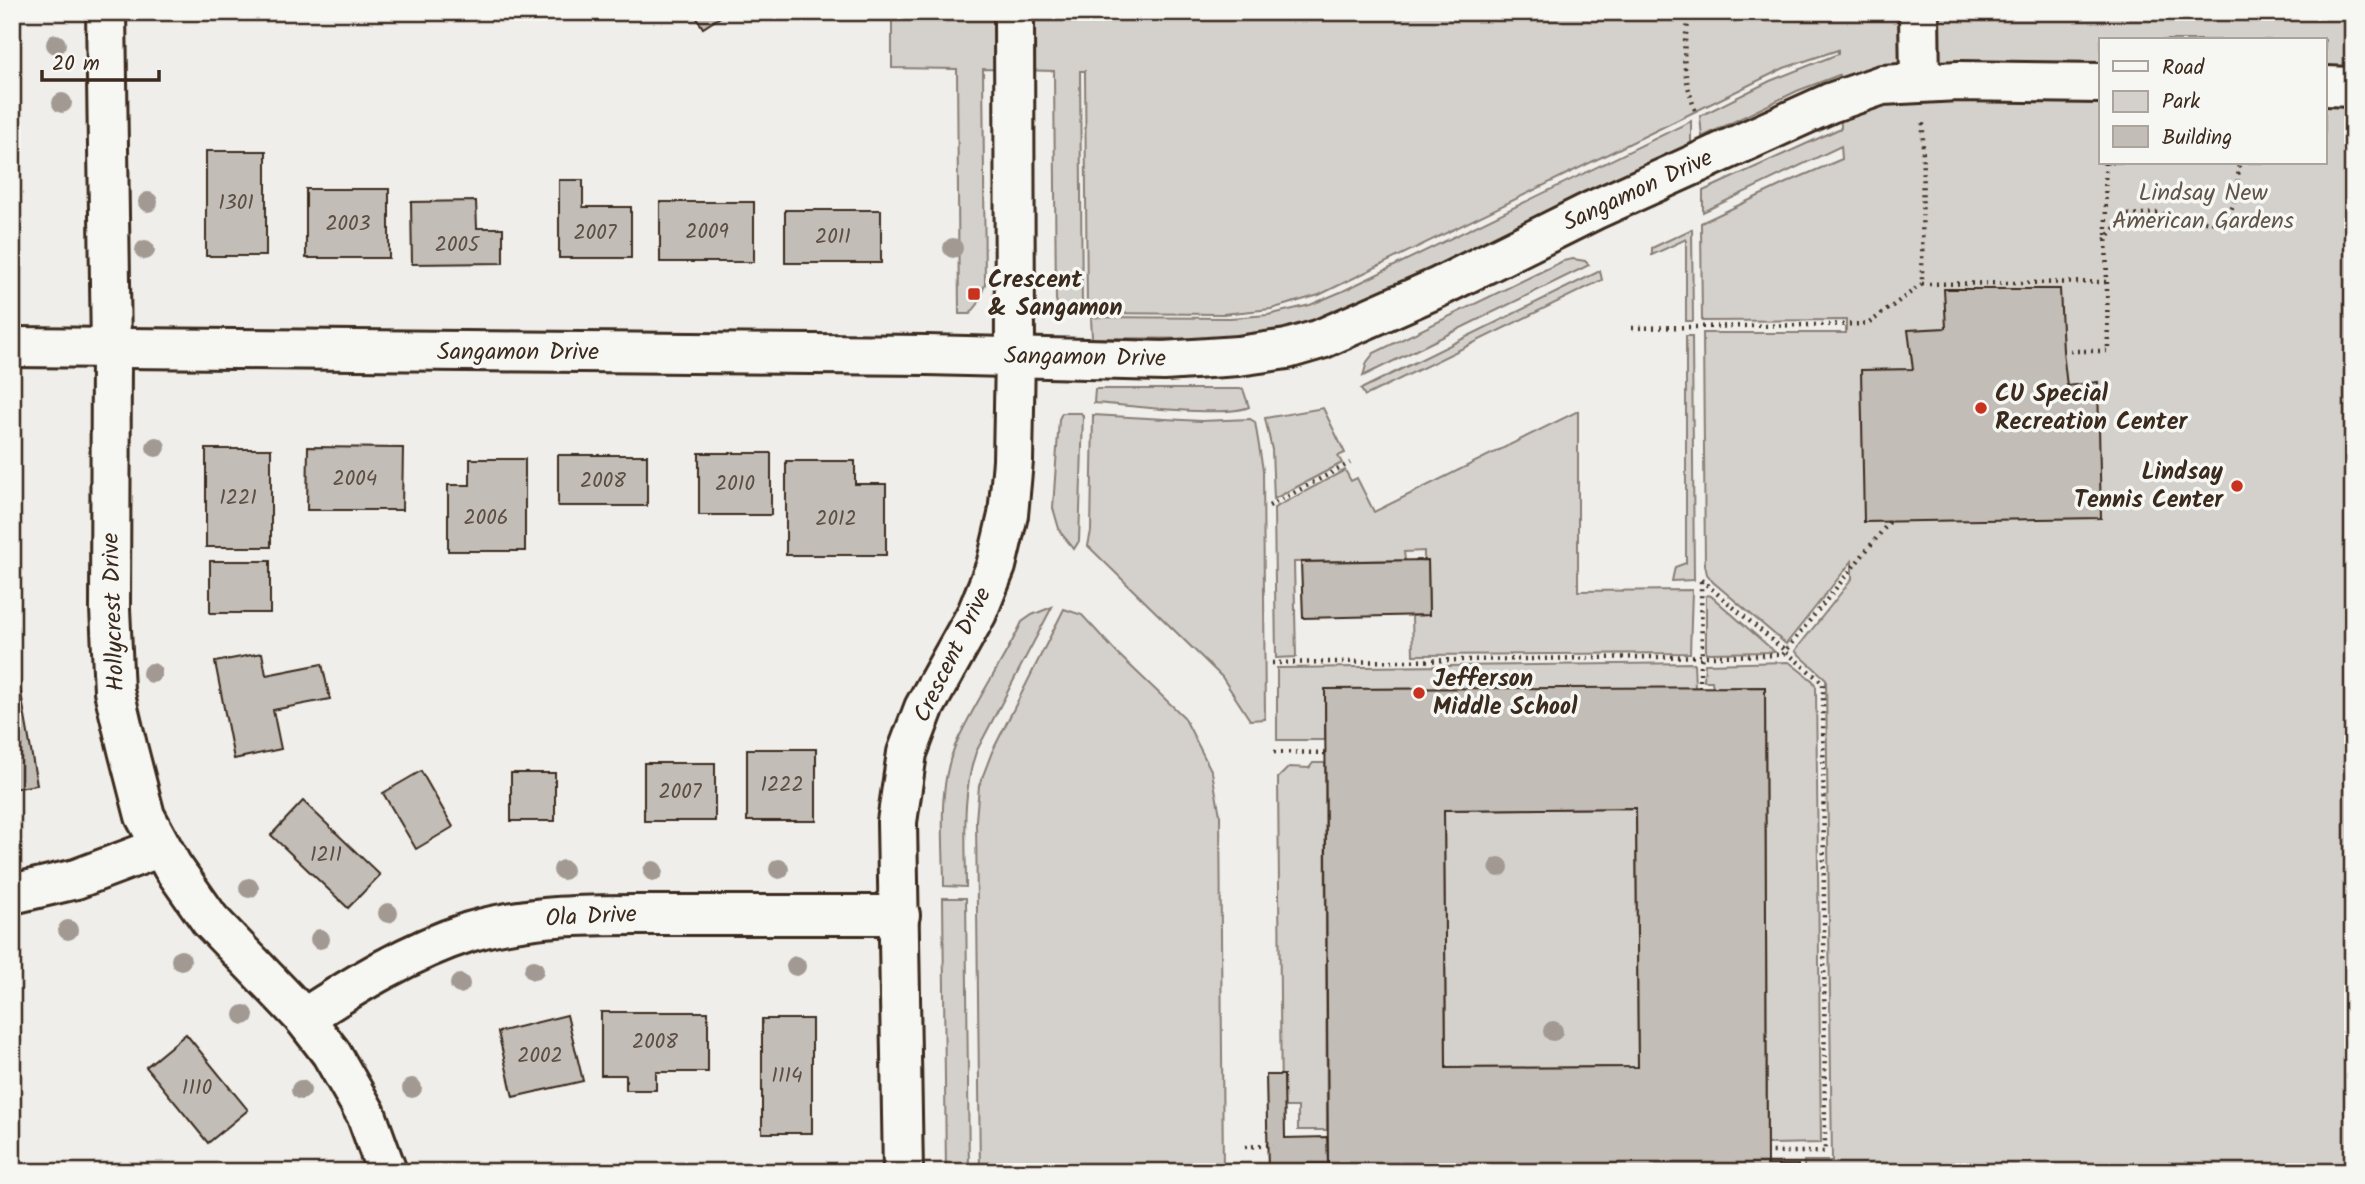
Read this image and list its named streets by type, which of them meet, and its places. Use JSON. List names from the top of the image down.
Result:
{
  "streets": {
    "street": [
      "Sangamon Drive",
      "Hollycrest Drive",
      "Crescent Drive",
      "Ola Drive"
    ]
  },
  "crossings": [
    ["Sangamon Drive", "Hollycrest Drive"],
    ["Sangamon Drive", "Crescent Drive"],
    ["Hollycrest Drive", "Ola Drive"],
    ["Crescent Drive", "Ola Drive"]
  ],
  "parks": ["Lindsay New American Gardens"],
  "places": {
    "transit": ["Crescent & Sangamon"],
    "other": ["CU Special Recreation Center", "Lindsay Tennis Center", "Jefferson Middle School"]
  },
  "house_numbers": [
    "1301",
    "2003",
    "2009",
    "2007",
    "2011",
    "2005",
    "2004",
    "2008",
    "2010",
    "1221",
    "2006",
    "2012",
    "1222",
    "2007",
    "1211",
    "2008",
    "2002",
    "1114",
    "1110"
  ],
  "legend": ["Road", "Park", "Building"],
  "scale_bar": "20 m"
}
